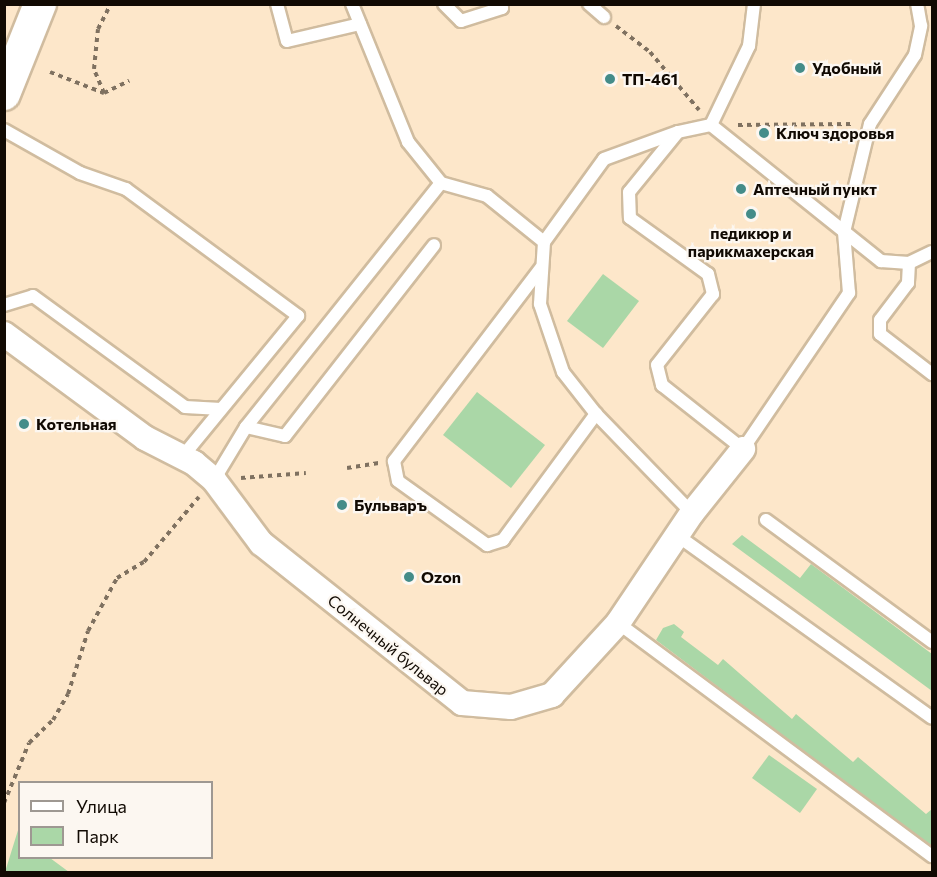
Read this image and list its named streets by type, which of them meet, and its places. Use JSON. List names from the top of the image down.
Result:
{
  "streets": {
    "street": ["Солнечный бульвар"]
  },
  "places": [
    "Удобный",
    "ТП-461",
    "Ключ здоровья",
    "Аптечный пункт",
    "педикюр и парикмахерская",
    "Котельная",
    "Бульваръ",
    "Ozon"
  ],
  "legend": ["Улица", "Парк"]
}
